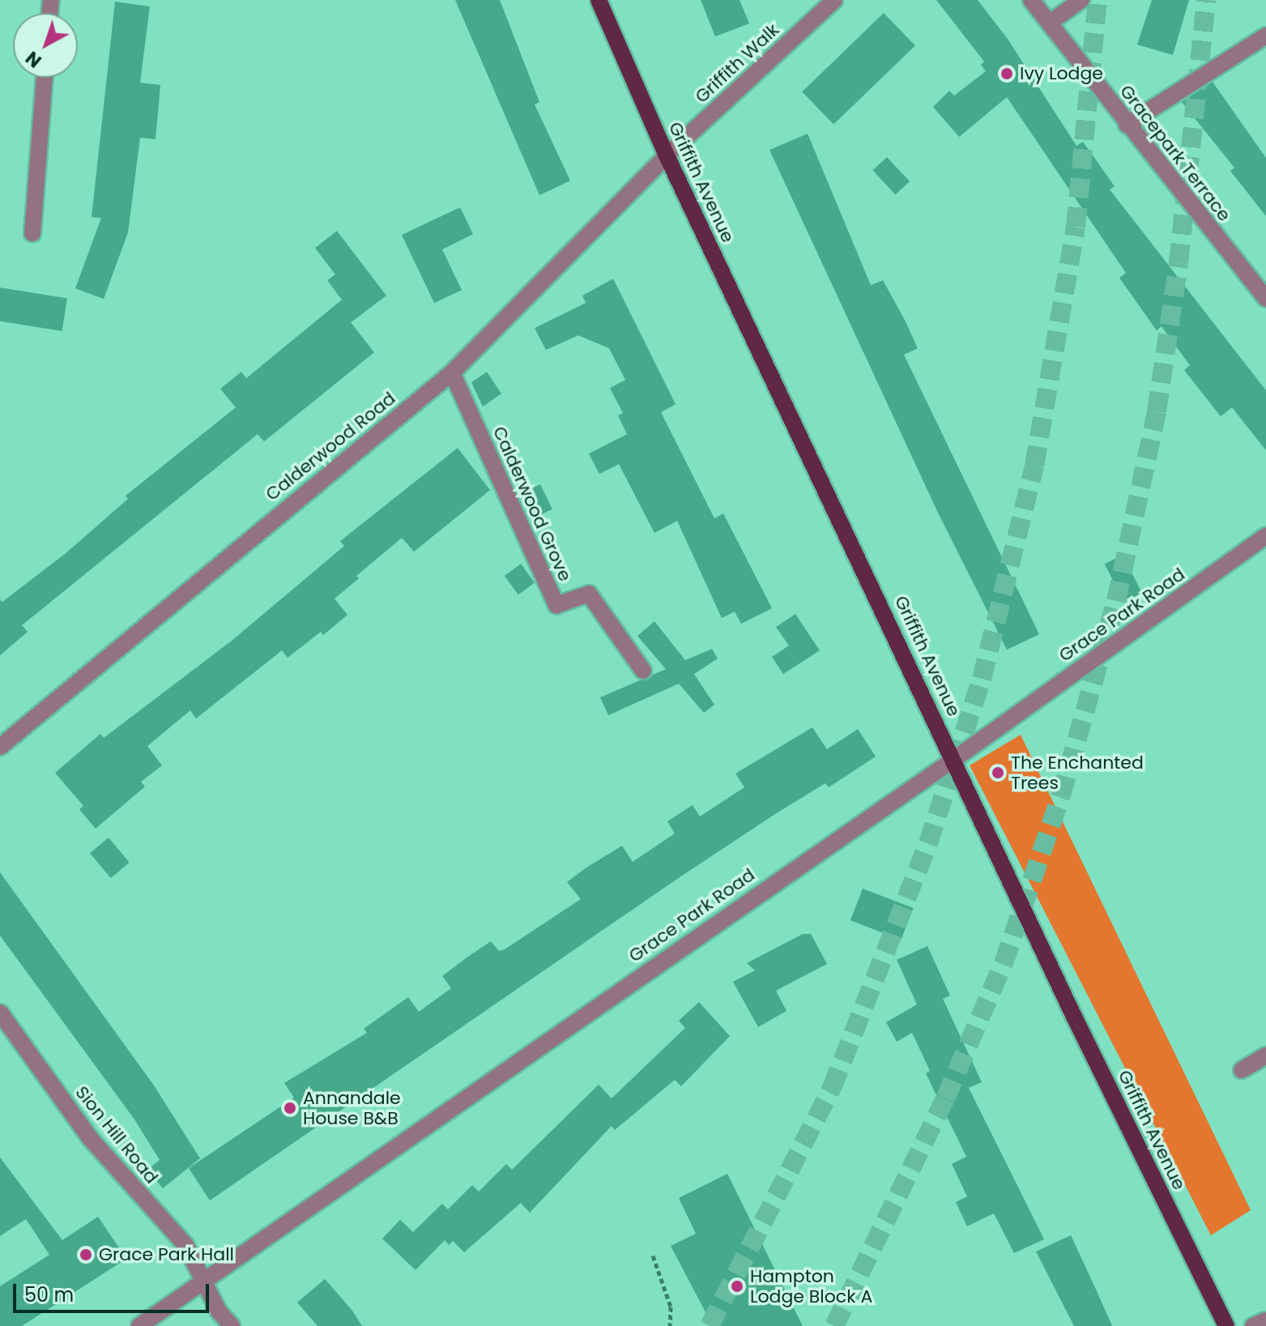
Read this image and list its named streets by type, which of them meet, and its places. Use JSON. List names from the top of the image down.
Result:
{
  "streets": {
    "main road": ["Griffith Avenue"],
    "street": [
      "Griffith Walk",
      "Gracepark Terrace",
      "Calderwood Road",
      "Calderwood Grove",
      "Grace Park Road",
      "Sion Hill Road"
    ]
  },
  "crossings": [
    ["Griffith Walk", "Griffith Avenue"],
    ["Griffith Walk", "Calderwood Road"],
    ["Griffith Avenue", "Calderwood Road"],
    ["Griffith Avenue", "Grace Park Road"],
    ["Calderwood Road", "Calderwood Grove"],
    ["Grace Park Road", "Sion Hill Road"]
  ],
  "places": [
    "Ivy Lodge",
    "The Enchanted Trees",
    "Annandale House B&B",
    "Grace Park Hall",
    "Hampton Lodge Block A"
  ],
  "scale_bar": "50 m",
  "north": "bottom left"
}
